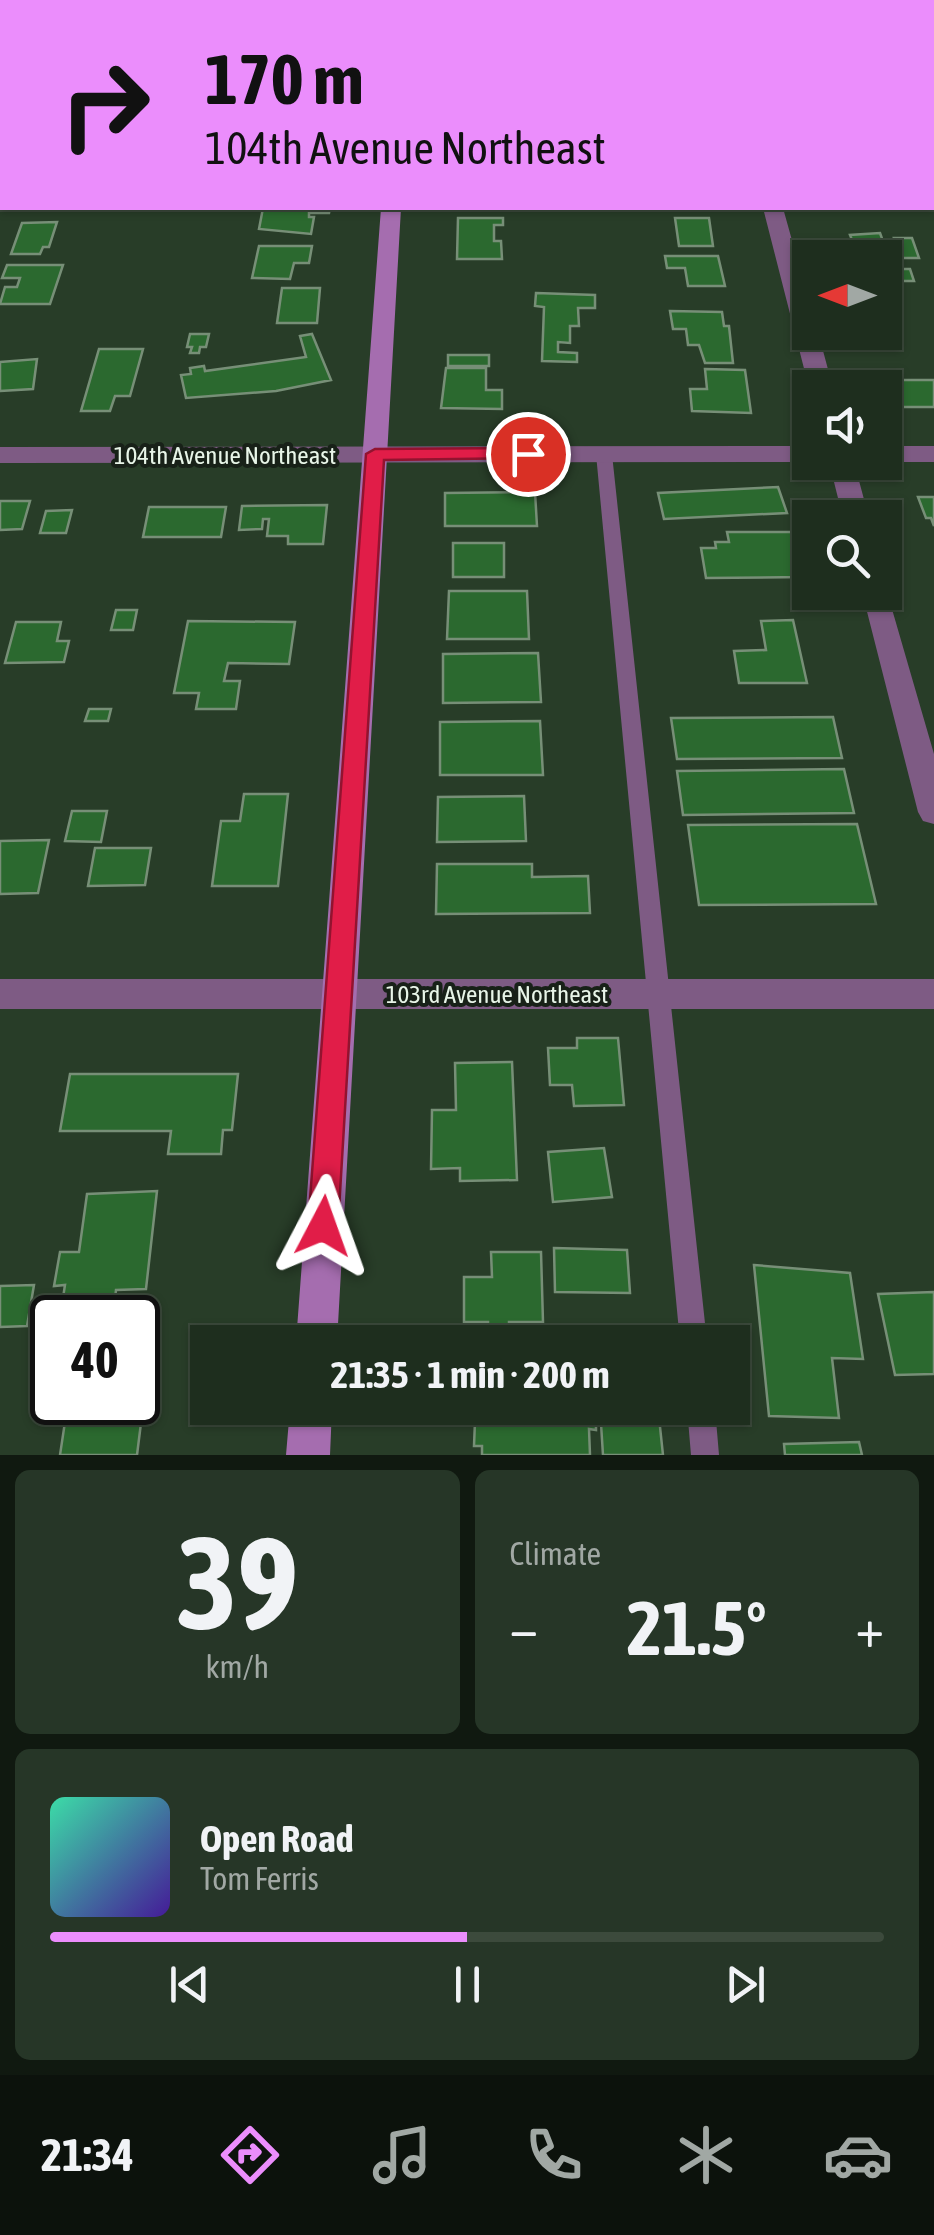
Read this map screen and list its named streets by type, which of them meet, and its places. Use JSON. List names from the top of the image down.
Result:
{
  "streets": {
    "street": ["104th Avenue Northeast", "103rd Avenue Northeast"]
  },
  "north": "left",
  "page": {
    "turn": ["170 m", "104th Avenue Northeast"],
    "limit": "40",
    "trip": "21:35 · 1 min · 200 m",
    "tile": [
      ["39", "km/h"],
      "Climate"
    ],
    "heat": ["−", "21.5°", "+"],
    "song": ["Open Road", "Tom Ferris"],
    "tabs": "21:34"
  }
}
